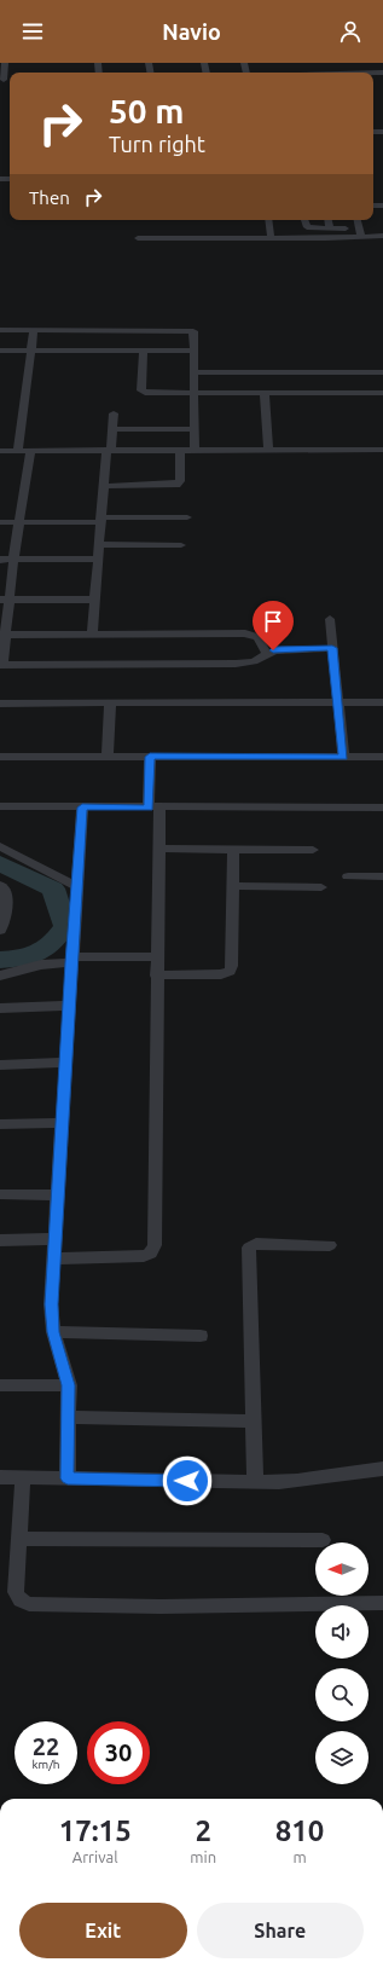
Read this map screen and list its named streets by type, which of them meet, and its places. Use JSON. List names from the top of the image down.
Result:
{
  "north": "left",
  "page": {
    "header": "Navio",
    "turn": ["50 m", "Turn right"],
    "then": "Then",
    "speed": "22 km/h",
    "limit": "30",
    "eta": [
      "17:15",
      "Arrival",
      "2",
      "min",
      "810",
      "m"
    ],
    "buttons": ["Exit", "Share"]
  }
}
